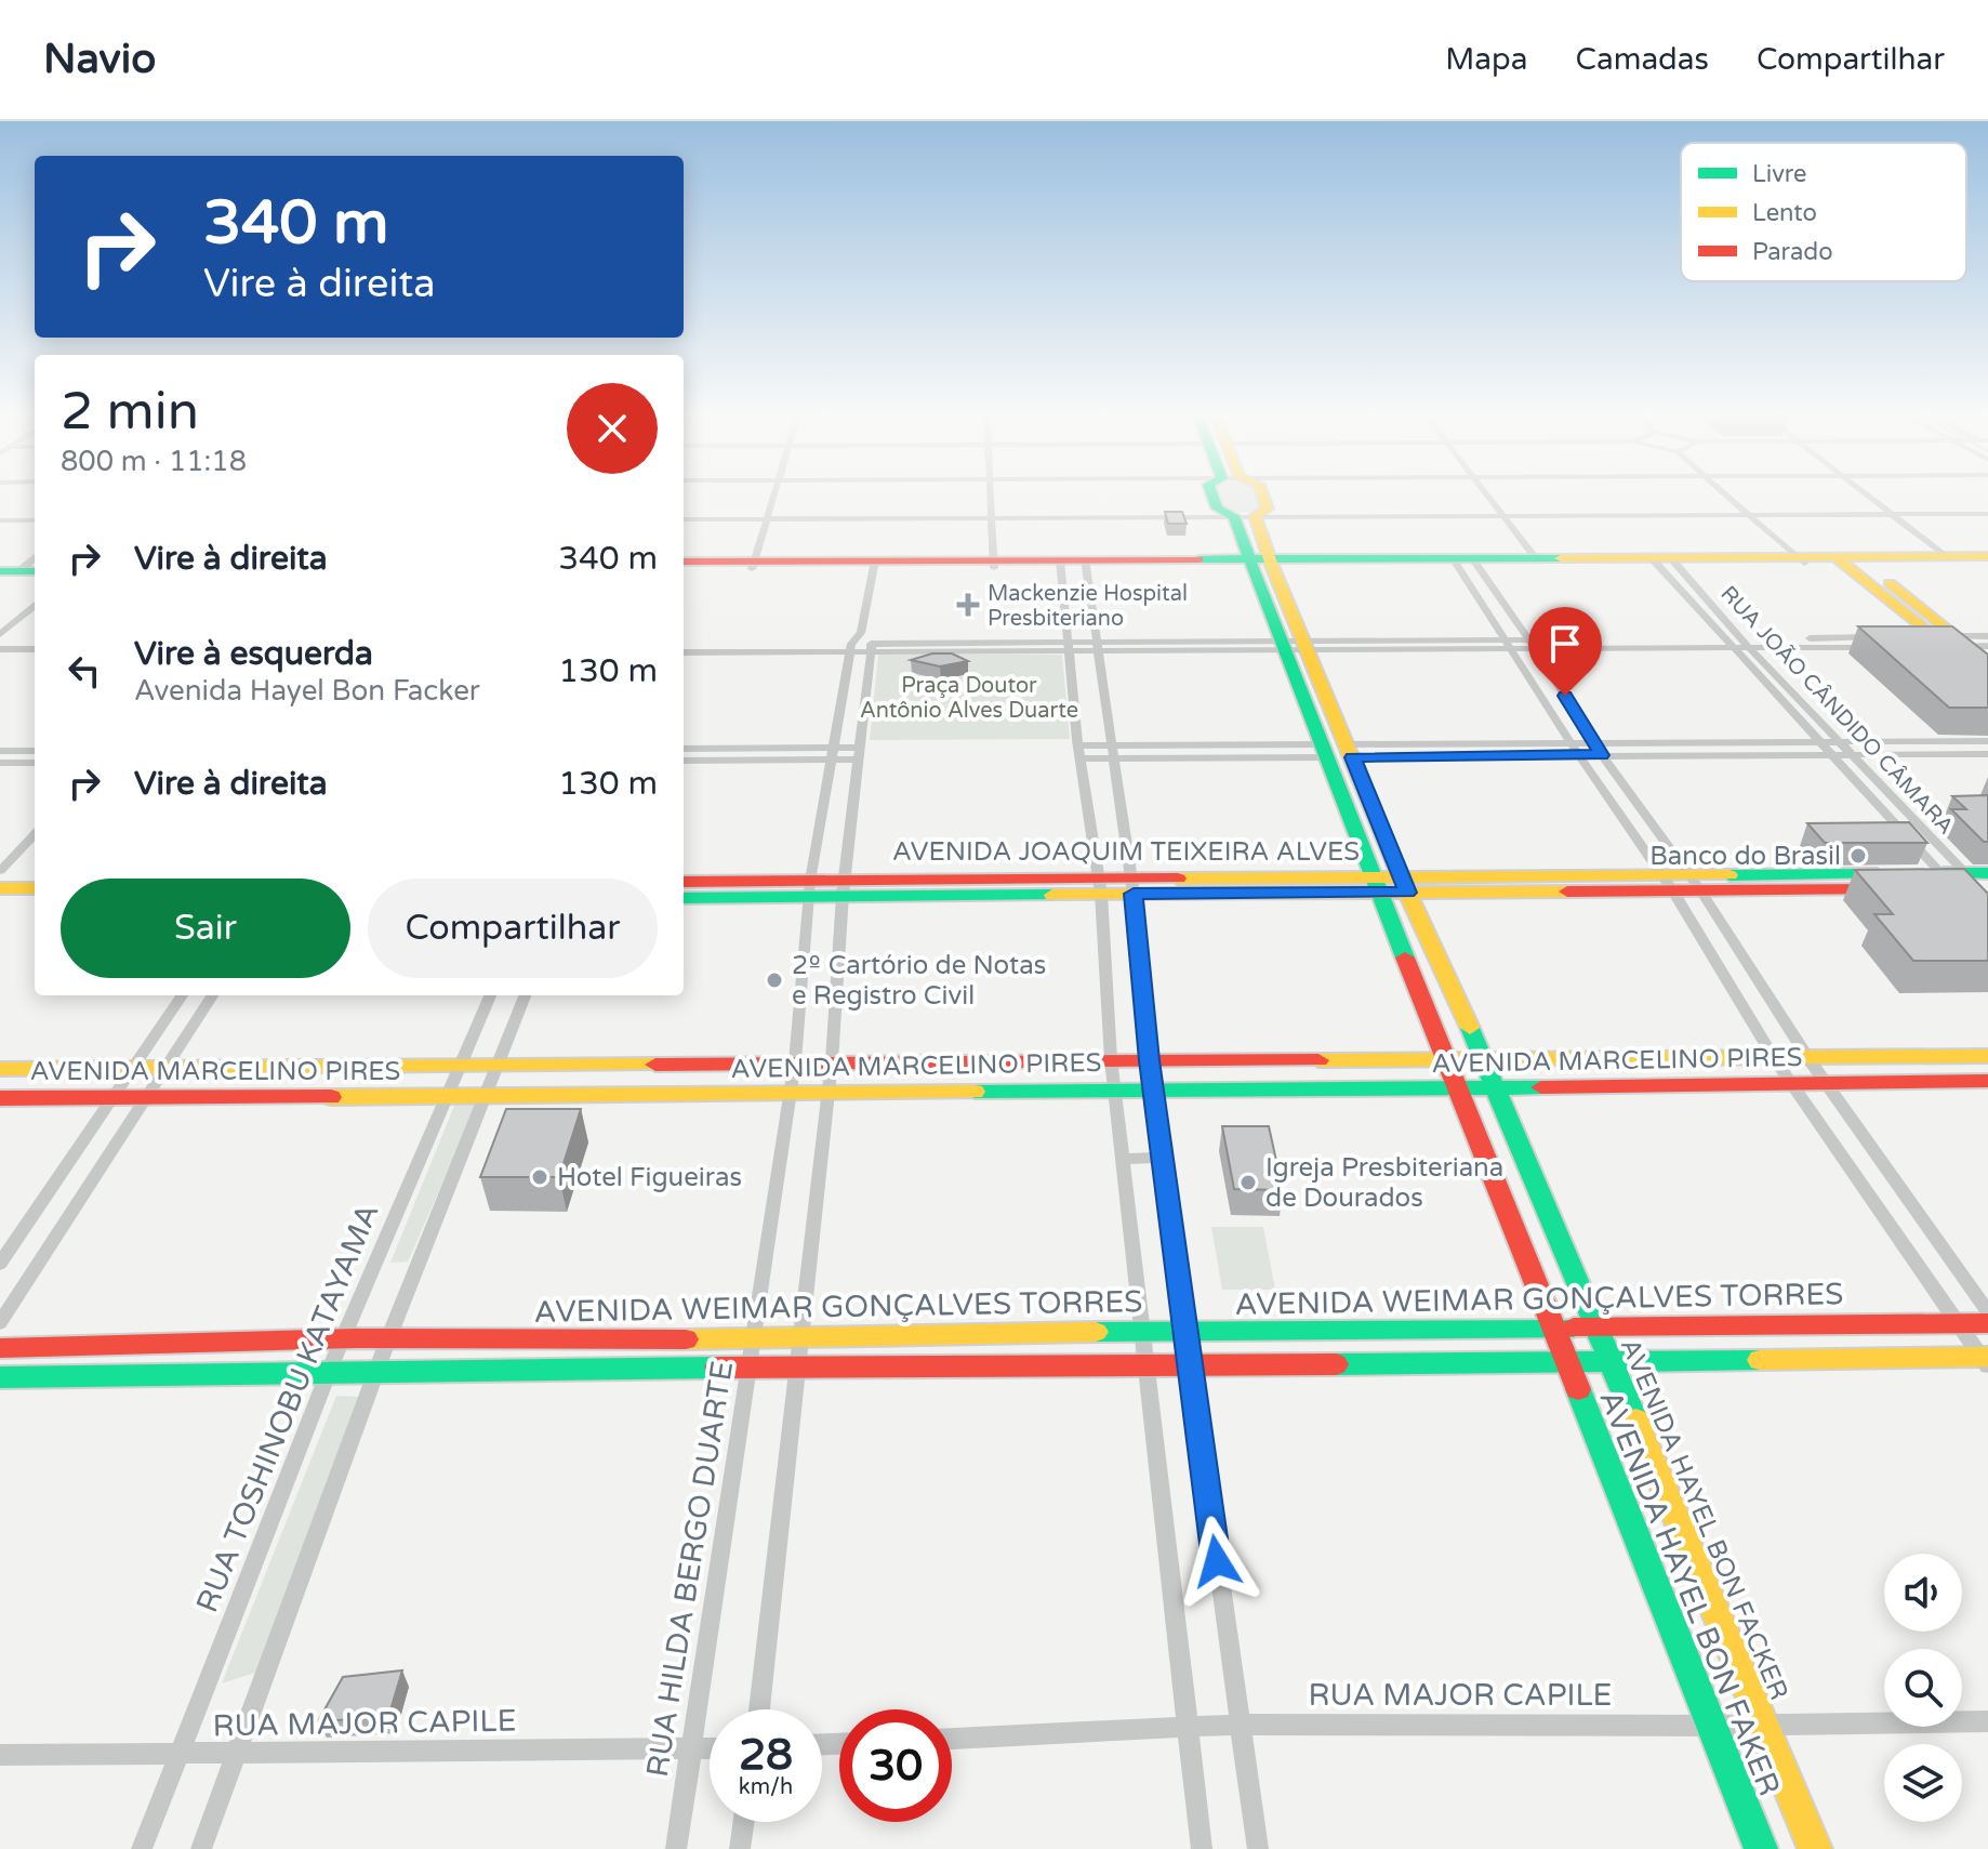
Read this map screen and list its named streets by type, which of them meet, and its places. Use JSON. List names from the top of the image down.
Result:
{
  "streets": {
    "main road": [
      "AVENIDA JOAQUIM TEIXEIRA ALVES",
      "AVENIDA MARCELINO PIRES",
      "AVENIDA WEIMAR GONÇALVES TORRES",
      "AVENIDA HAYEL BON FACKER",
      "AVENIDA HAYEL BON FAKER"
    ],
    "street": [
      "RUA JOÃO CÂNDIDO CÂMARA",
      "RUA TOSHINOBU KATAYAMA",
      "RUA HILDA BERGO DUARTE",
      "RUA MAJOR CAPILE"
    ]
  },
  "crossings": [
    ["RUA JOÃO CÂNDIDO CÂMARA", "AVENIDA JOAQUIM TEIXEIRA ALVES"],
    ["AVENIDA JOAQUIM TEIXEIRA ALVES", "AVENIDA HAYEL BON FACKER"],
    ["AVENIDA JOAQUIM TEIXEIRA ALVES", "RUA HILDA BERGO DUARTE"],
    ["AVENIDA MARCELINO PIRES", "RUA TOSHINOBU KATAYAMA"],
    ["AVENIDA MARCELINO PIRES", "AVENIDA HAYEL BON FACKER"],
    ["AVENIDA MARCELINO PIRES", "RUA HILDA BERGO DUARTE"],
    ["AVENIDA WEIMAR GONÇALVES TORRES", "RUA TOSHINOBU KATAYAMA"],
    ["AVENIDA WEIMAR GONÇALVES TORRES", "AVENIDA HAYEL BON FACKER"],
    ["AVENIDA WEIMAR GONÇALVES TORRES", "RUA HILDA BERGO DUARTE"],
    ["AVENIDA WEIMAR GONÇALVES TORRES", "AVENIDA HAYEL BON FAKER"],
    ["RUA TOSHINOBU KATAYAMA", "RUA MAJOR CAPILE"],
    ["AVENIDA HAYEL BON FACKER", "AVENIDA HAYEL BON FAKER"],
    ["AVENIDA HAYEL BON FACKER", "RUA MAJOR CAPILE"],
    ["RUA HILDA BERGO DUARTE", "RUA MAJOR CAPILE"],
    ["AVENIDA HAYEL BON FAKER", "RUA MAJOR CAPILE"]
  ],
  "parks": ["Praça Doutor Antônio Alves Duarte"],
  "places": {
    "health": ["Mackenzie Hospital Presbiteriano"],
    "other": [
      "Banco do Brasil",
      "2º Cartório de Notas e Registro Civil",
      "Hotel Figueiras",
      "Igreja Presbiteriana de Dourados"
    ]
  },
  "legend": ["Livre", "Lento", "Parado"],
  "page": {
    "header": "Navio",
    "nav": ["Mapa", "Camadas", "Compartilhar"],
    "turn": ["340 m", "Vire à direita"],
    "heading": ["2 min", "800 m · 11:18"],
    "list": [
      {
        "name": "Vire à direita",
        "value": "340 m"
      },
      {
        "name": "Vire à esquerda",
        "note": "Avenida Hayel Bon Facker",
        "value": "130 m"
      },
      {
        "name": "Vire à direita",
        "value": "130 m"
      }
    ],
    "buttons": ["Sair", "Compartilhar"],
    "speed": "28 km/h",
    "limit": "30"
  }
}
